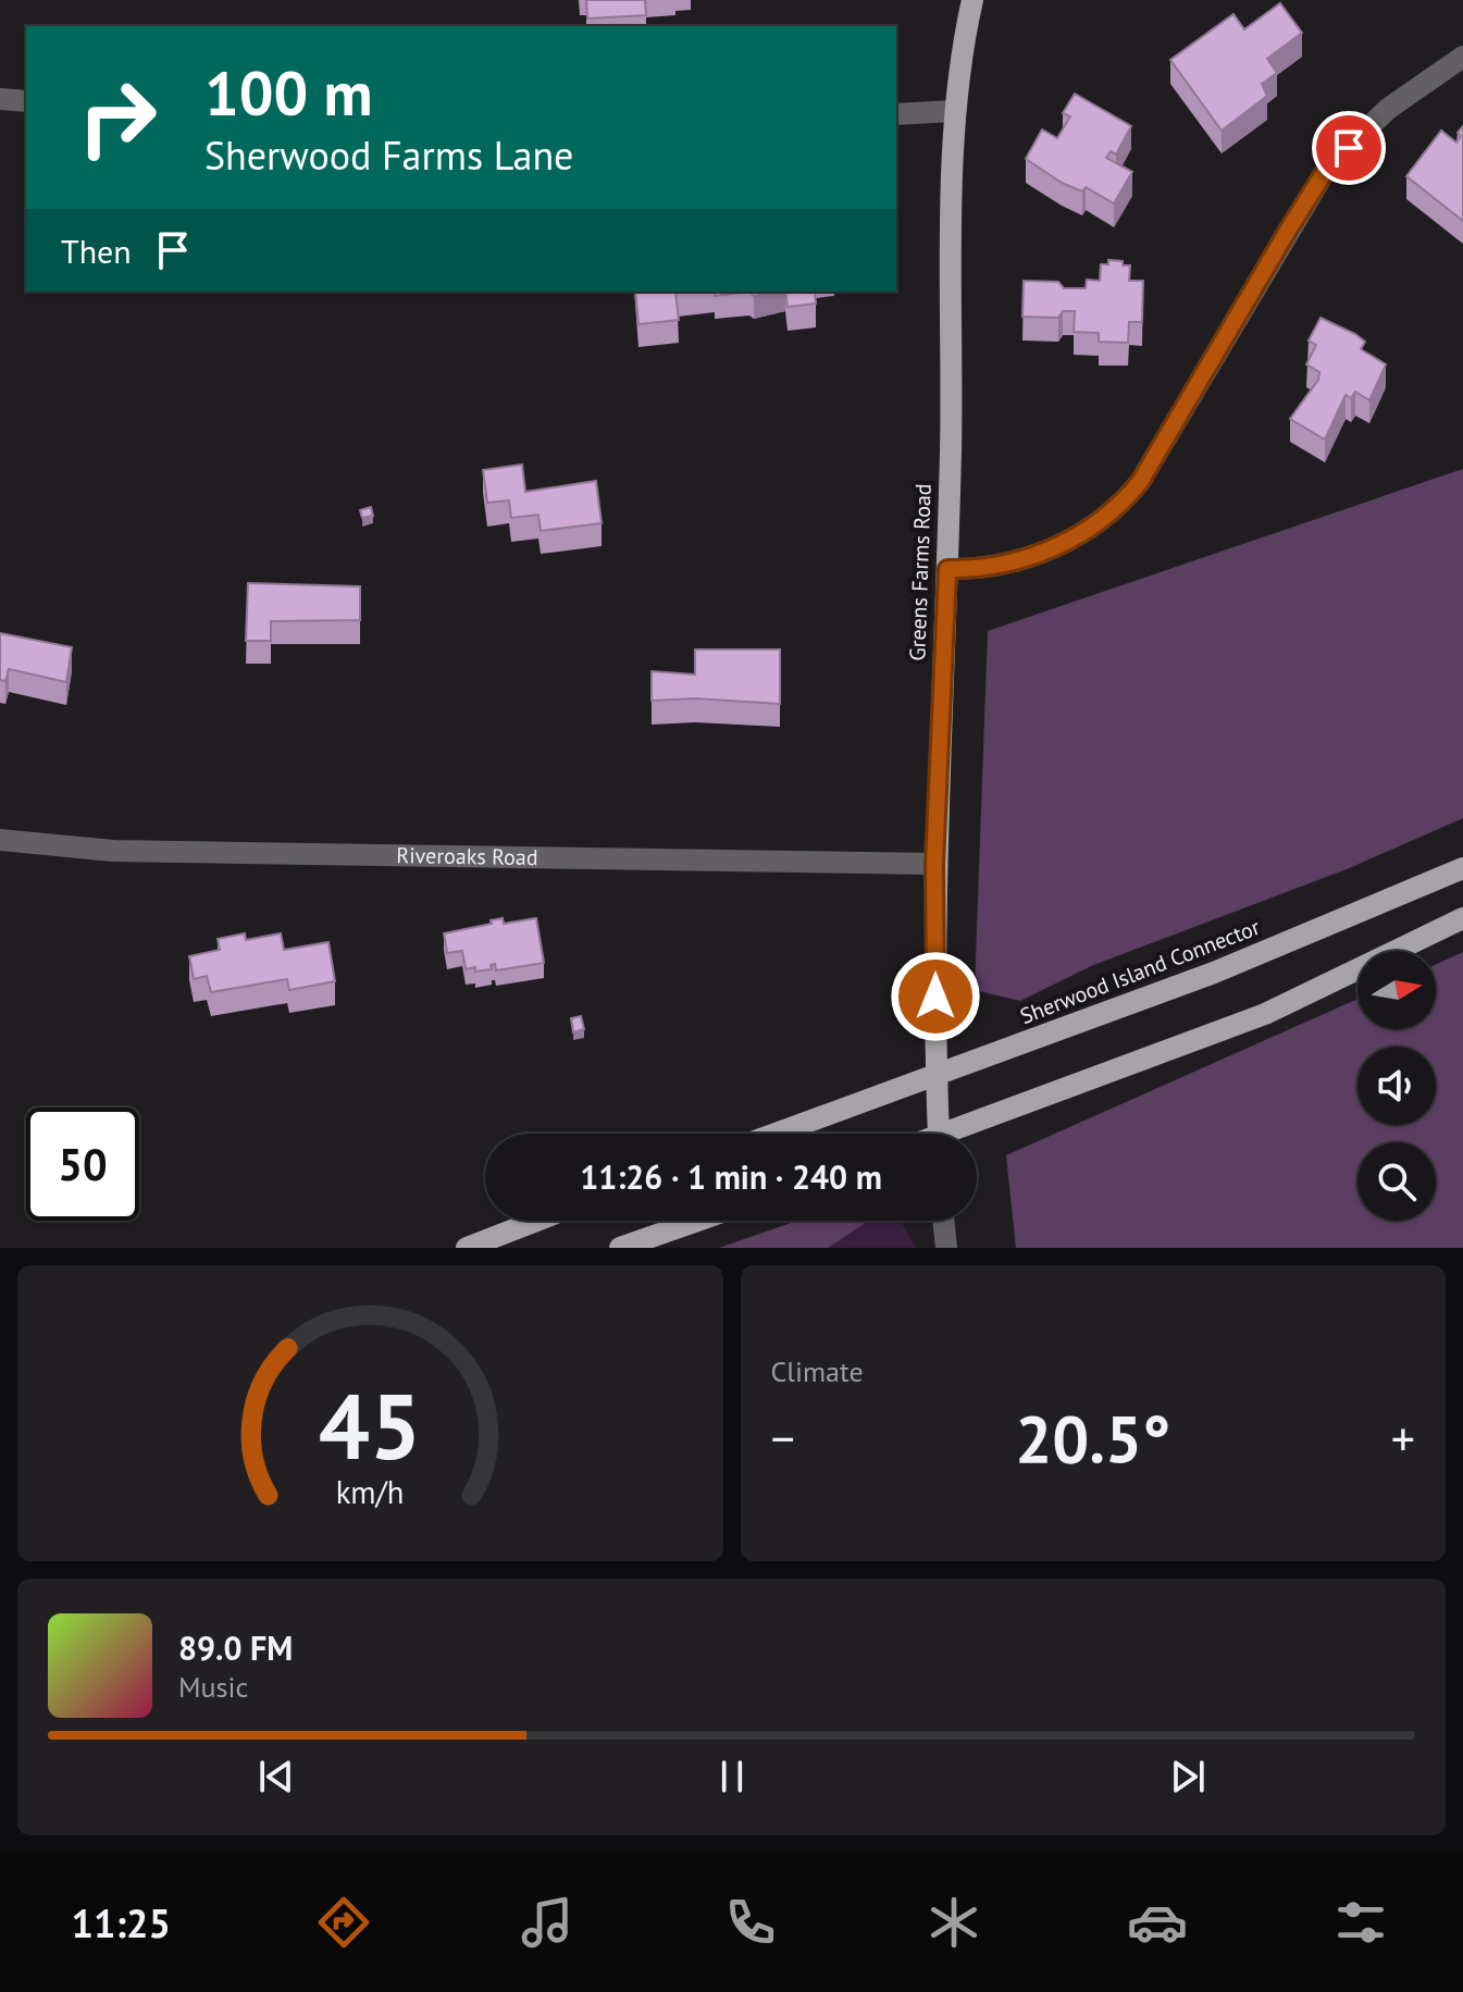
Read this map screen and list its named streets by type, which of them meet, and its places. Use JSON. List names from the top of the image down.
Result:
{
  "streets": {
    "main road": ["Greens Farms Road", "Sherwood Island Connector"],
    "street": ["Riveroaks Road"]
  },
  "crossings": [
    ["Greens Farms Road", "Riveroaks Road"],
    ["Greens Farms Road", "Sherwood Island Connector"]
  ],
  "north": "right",
  "page": {
    "turn": ["100 m", "Sherwood Farms Lane"],
    "then": "Then",
    "limit": "50",
    "trip": "11:26 · 1 min · 240 m",
    "tile": "Climate",
    "heat": ["−", "20.5°", "+"],
    "song": ["89.0 FM", "Music"],
    "tabs": "11:25",
    "gauge": ["45", "km/h"]
  }
}
